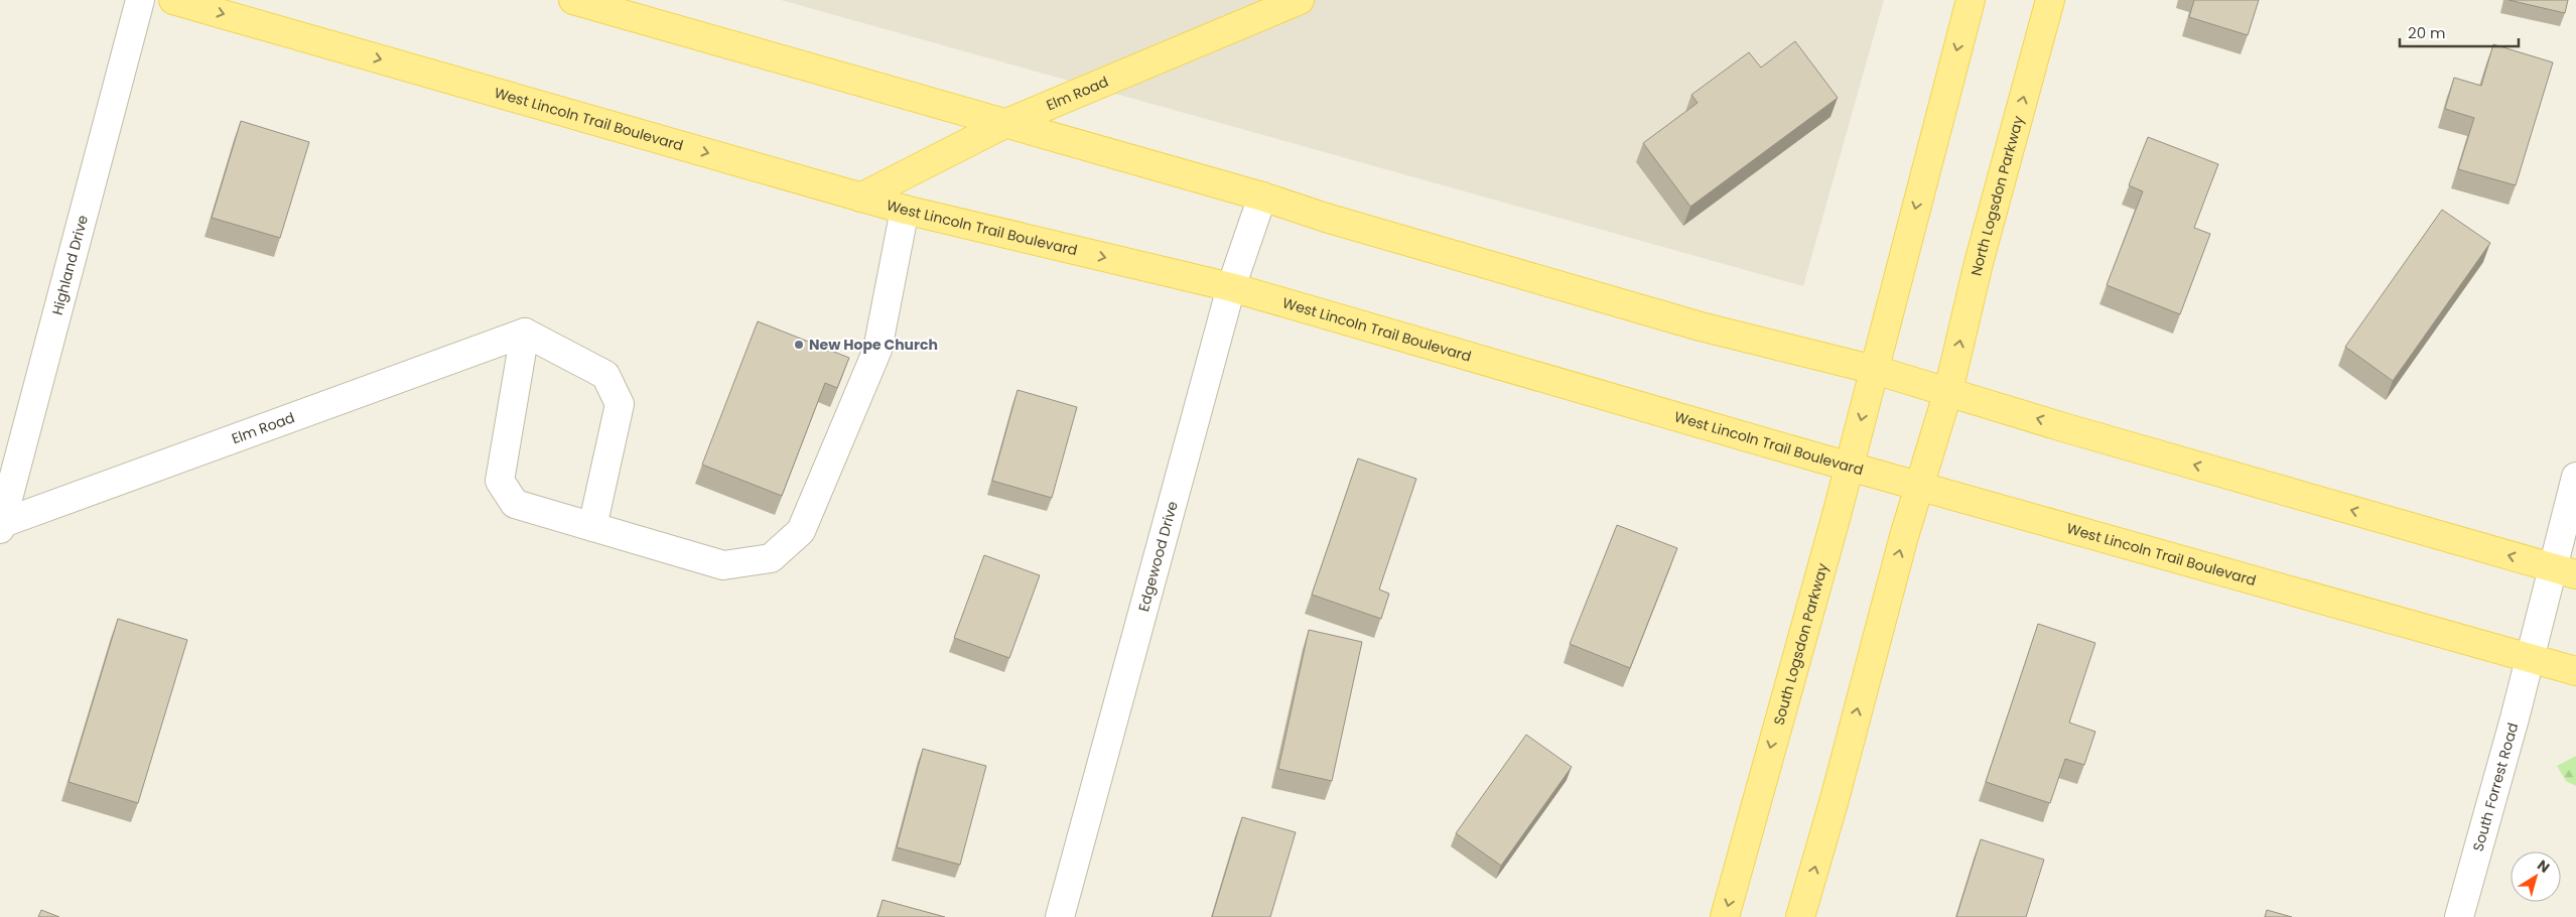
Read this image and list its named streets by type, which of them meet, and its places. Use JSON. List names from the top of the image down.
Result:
{
  "streets": {
    "main road": [
      "Elm Road",
      "West Lincoln Trail Boulevard",
      "North Logsdon Parkway",
      "South Logsdon Parkway"
    ],
    "street": ["Highland Drive", "Edgewood Drive", "South Forrest Road"]
  },
  "crossings": [
    ["Elm Road", "West Lincoln Trail Boulevard"],
    ["Elm Road", "Highland Drive"],
    ["West Lincoln Trail Boulevard", "Edgewood Drive"],
    ["West Lincoln Trail Boulevard", "South Logsdon Parkway"],
    ["West Lincoln Trail Boulevard", "South Forrest Road"]
  ],
  "places": ["New Hope Church"],
  "scale_bar": "20 m",
  "north": "top right"
}
